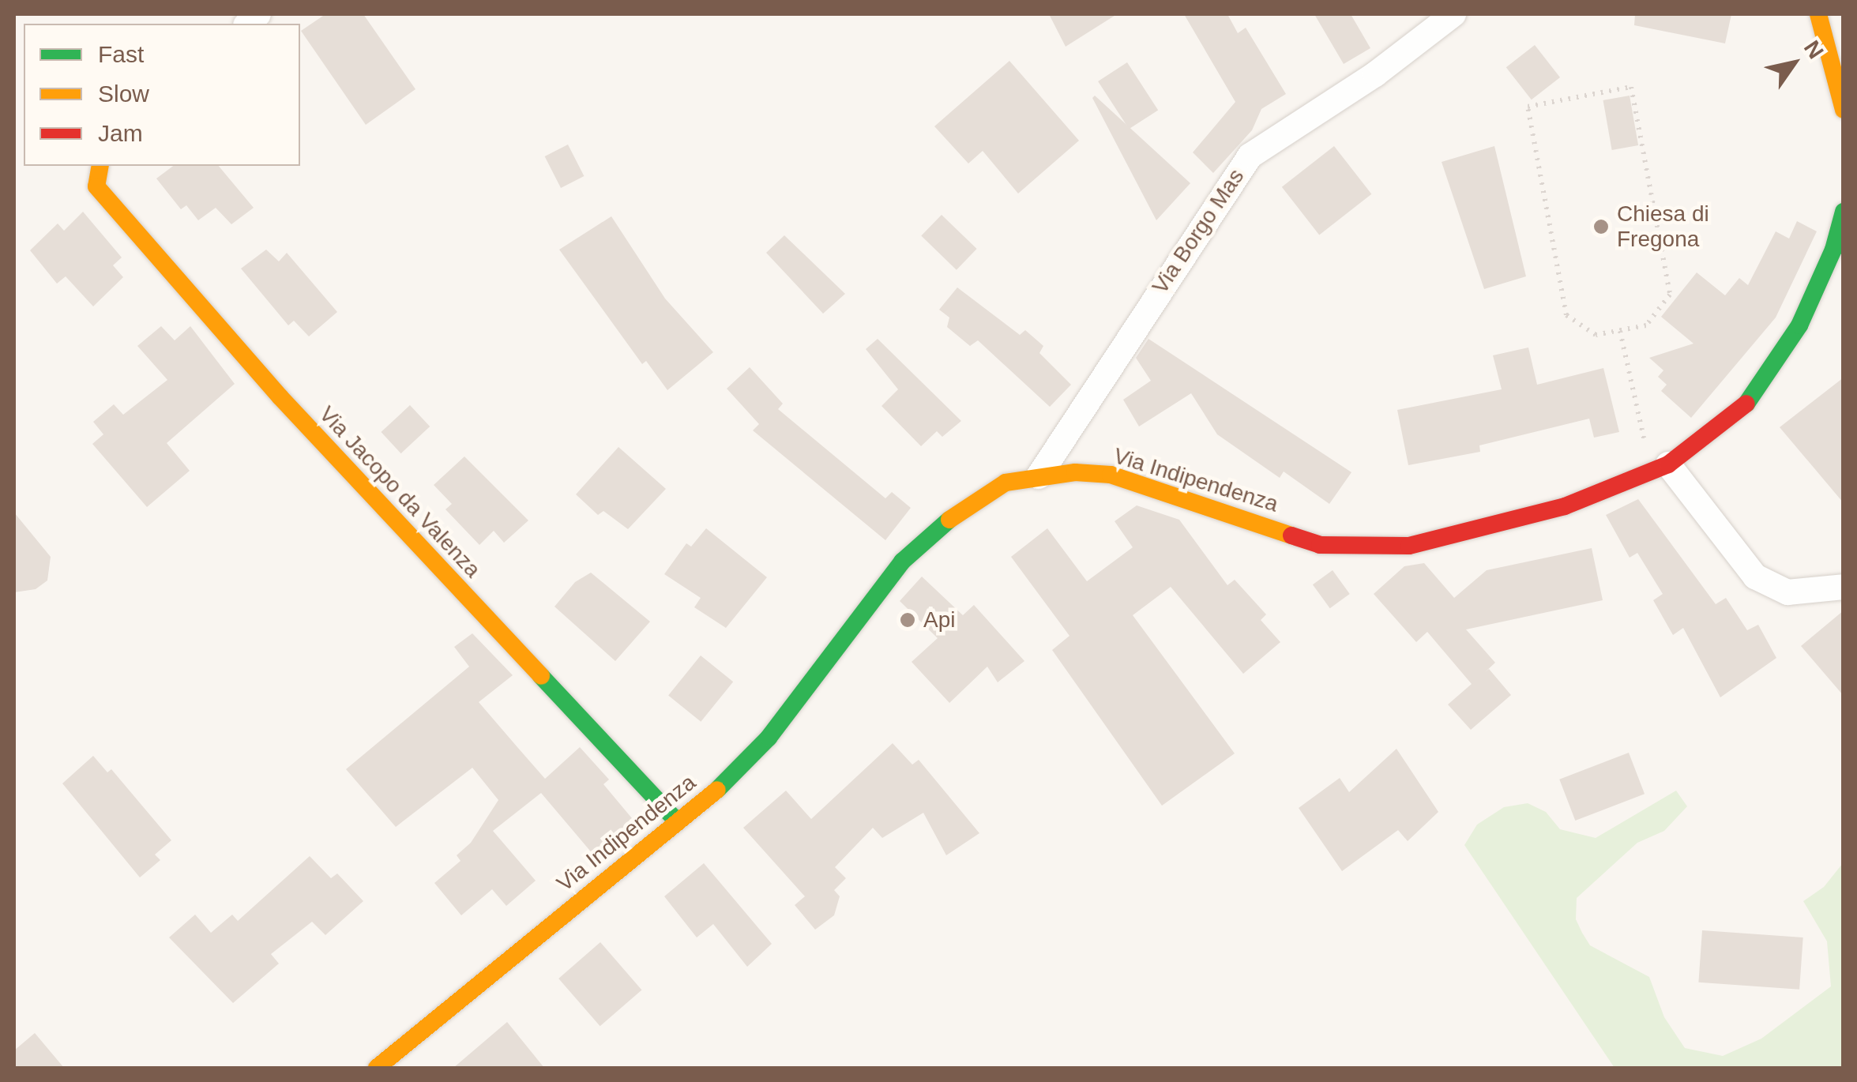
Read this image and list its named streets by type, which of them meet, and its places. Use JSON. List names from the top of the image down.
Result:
{
  "streets": {
    "main road": ["Via Indipendenza", "Via Jacopo da Valenza"],
    "street": ["Via Borgo Mas"]
  },
  "crossings": [
    ["Via Borgo Mas", "Via Indipendenza"],
    ["Via Indipendenza", "Via Jacopo da Valenza"]
  ],
  "places": ["Chiesa di Fregona", "Api"],
  "legend": ["Fast", "Slow", "Jam"],
  "north": "top right"
}
